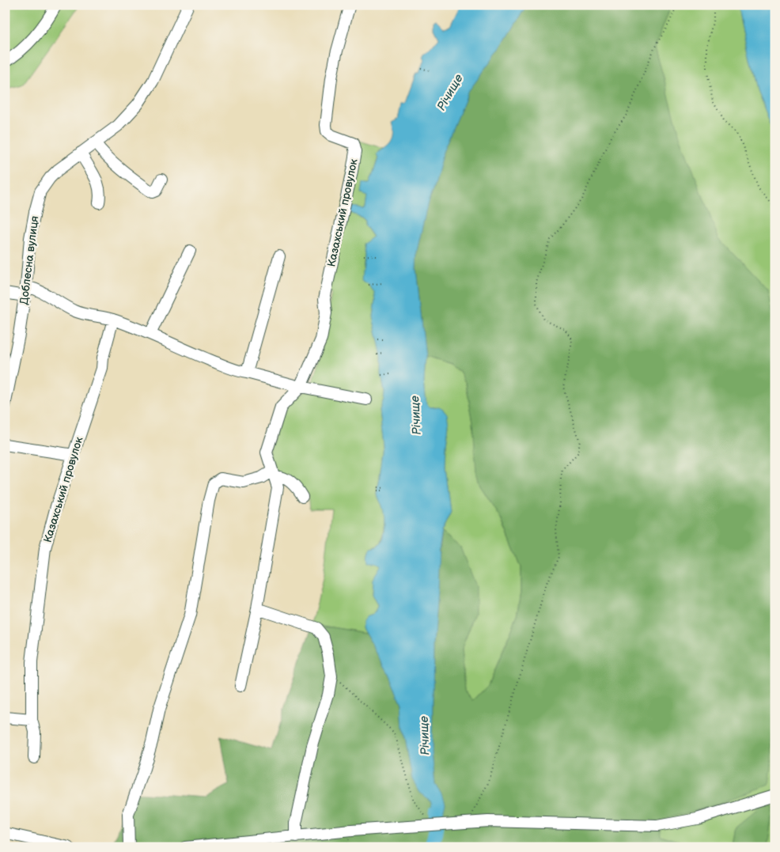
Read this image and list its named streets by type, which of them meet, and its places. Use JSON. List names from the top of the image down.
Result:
{
  "streets": {
    "street": ["Казахський провулок", "Доблесна вулиця"]
  },
  "water": ["Річище"]
}
